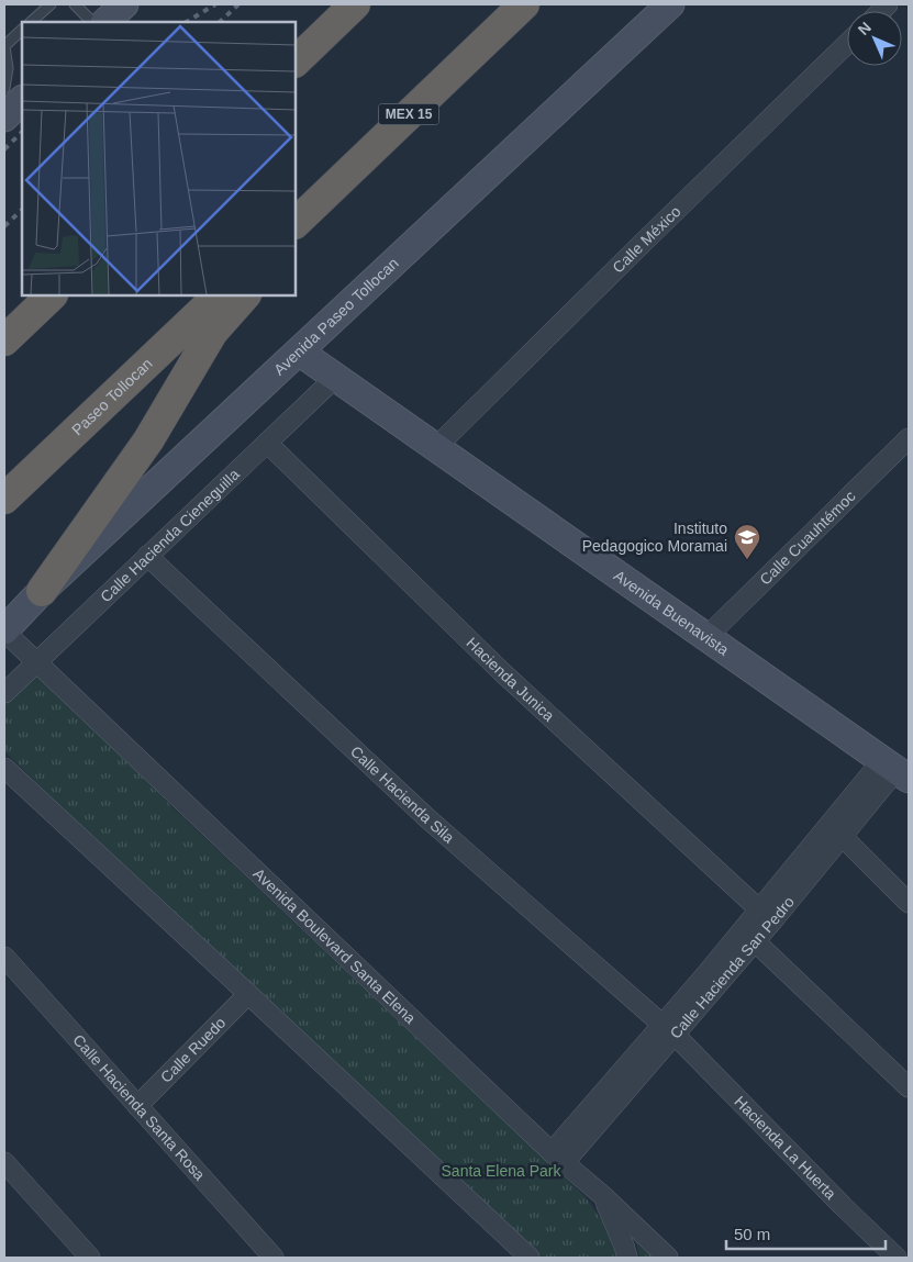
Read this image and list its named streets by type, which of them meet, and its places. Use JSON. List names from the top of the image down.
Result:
{
  "streets": {
    "highway": ["MEX 15", "Paseo Tollocan"],
    "main road": ["Avenida Paseo Tollocan", "Avenida Buenavista"],
    "street": [
      "Calle México",
      "Calle Hacienda Cieneguilla",
      "Calle Cuauhtémoc",
      "Hacienda Junica",
      "Calle Hacienda Sila",
      "Avenida Boulevard Santa Elena",
      "Calle Hacienda San Pedro",
      "Calle Ruedo",
      "Calle Hacienda Santa Rosa",
      "Hacienda La Huerta"
    ]
  },
  "crossings": [
    ["Calle México", "Avenida Buenavista"],
    ["Avenida Paseo Tollocan", "Avenida Buenavista"],
    ["Avenida Paseo Tollocan", "Avenida Boulevard Santa Elena"],
    ["Calle Hacienda Cieneguilla", "Avenida Buenavista"],
    ["Calle Hacienda Cieneguilla", "Hacienda Junica"],
    ["Calle Hacienda Cieneguilla", "Calle Hacienda Sila"],
    ["Calle Hacienda Cieneguilla", "Avenida Boulevard Santa Elena"],
    ["Calle Cuauhtémoc", "Avenida Buenavista"],
    ["Avenida Buenavista", "Calle Hacienda San Pedro"],
    ["Hacienda Junica", "Calle Hacienda San Pedro"],
    ["Calle Hacienda Sila", "Calle Hacienda San Pedro"],
    ["Calle Hacienda Sila", "Hacienda La Huerta"],
    ["Avenida Boulevard Santa Elena", "Calle Hacienda San Pedro"],
    ["Calle Hacienda San Pedro", "Hacienda La Huerta"],
    ["Calle Ruedo", "Calle Hacienda Santa Rosa"]
  ],
  "parks": ["Santa Elena Park"],
  "places": {
    "school or university": ["Instituto Pedagogico Moramai"]
  },
  "scale_bar": "50 m",
  "north": "top left"
}
